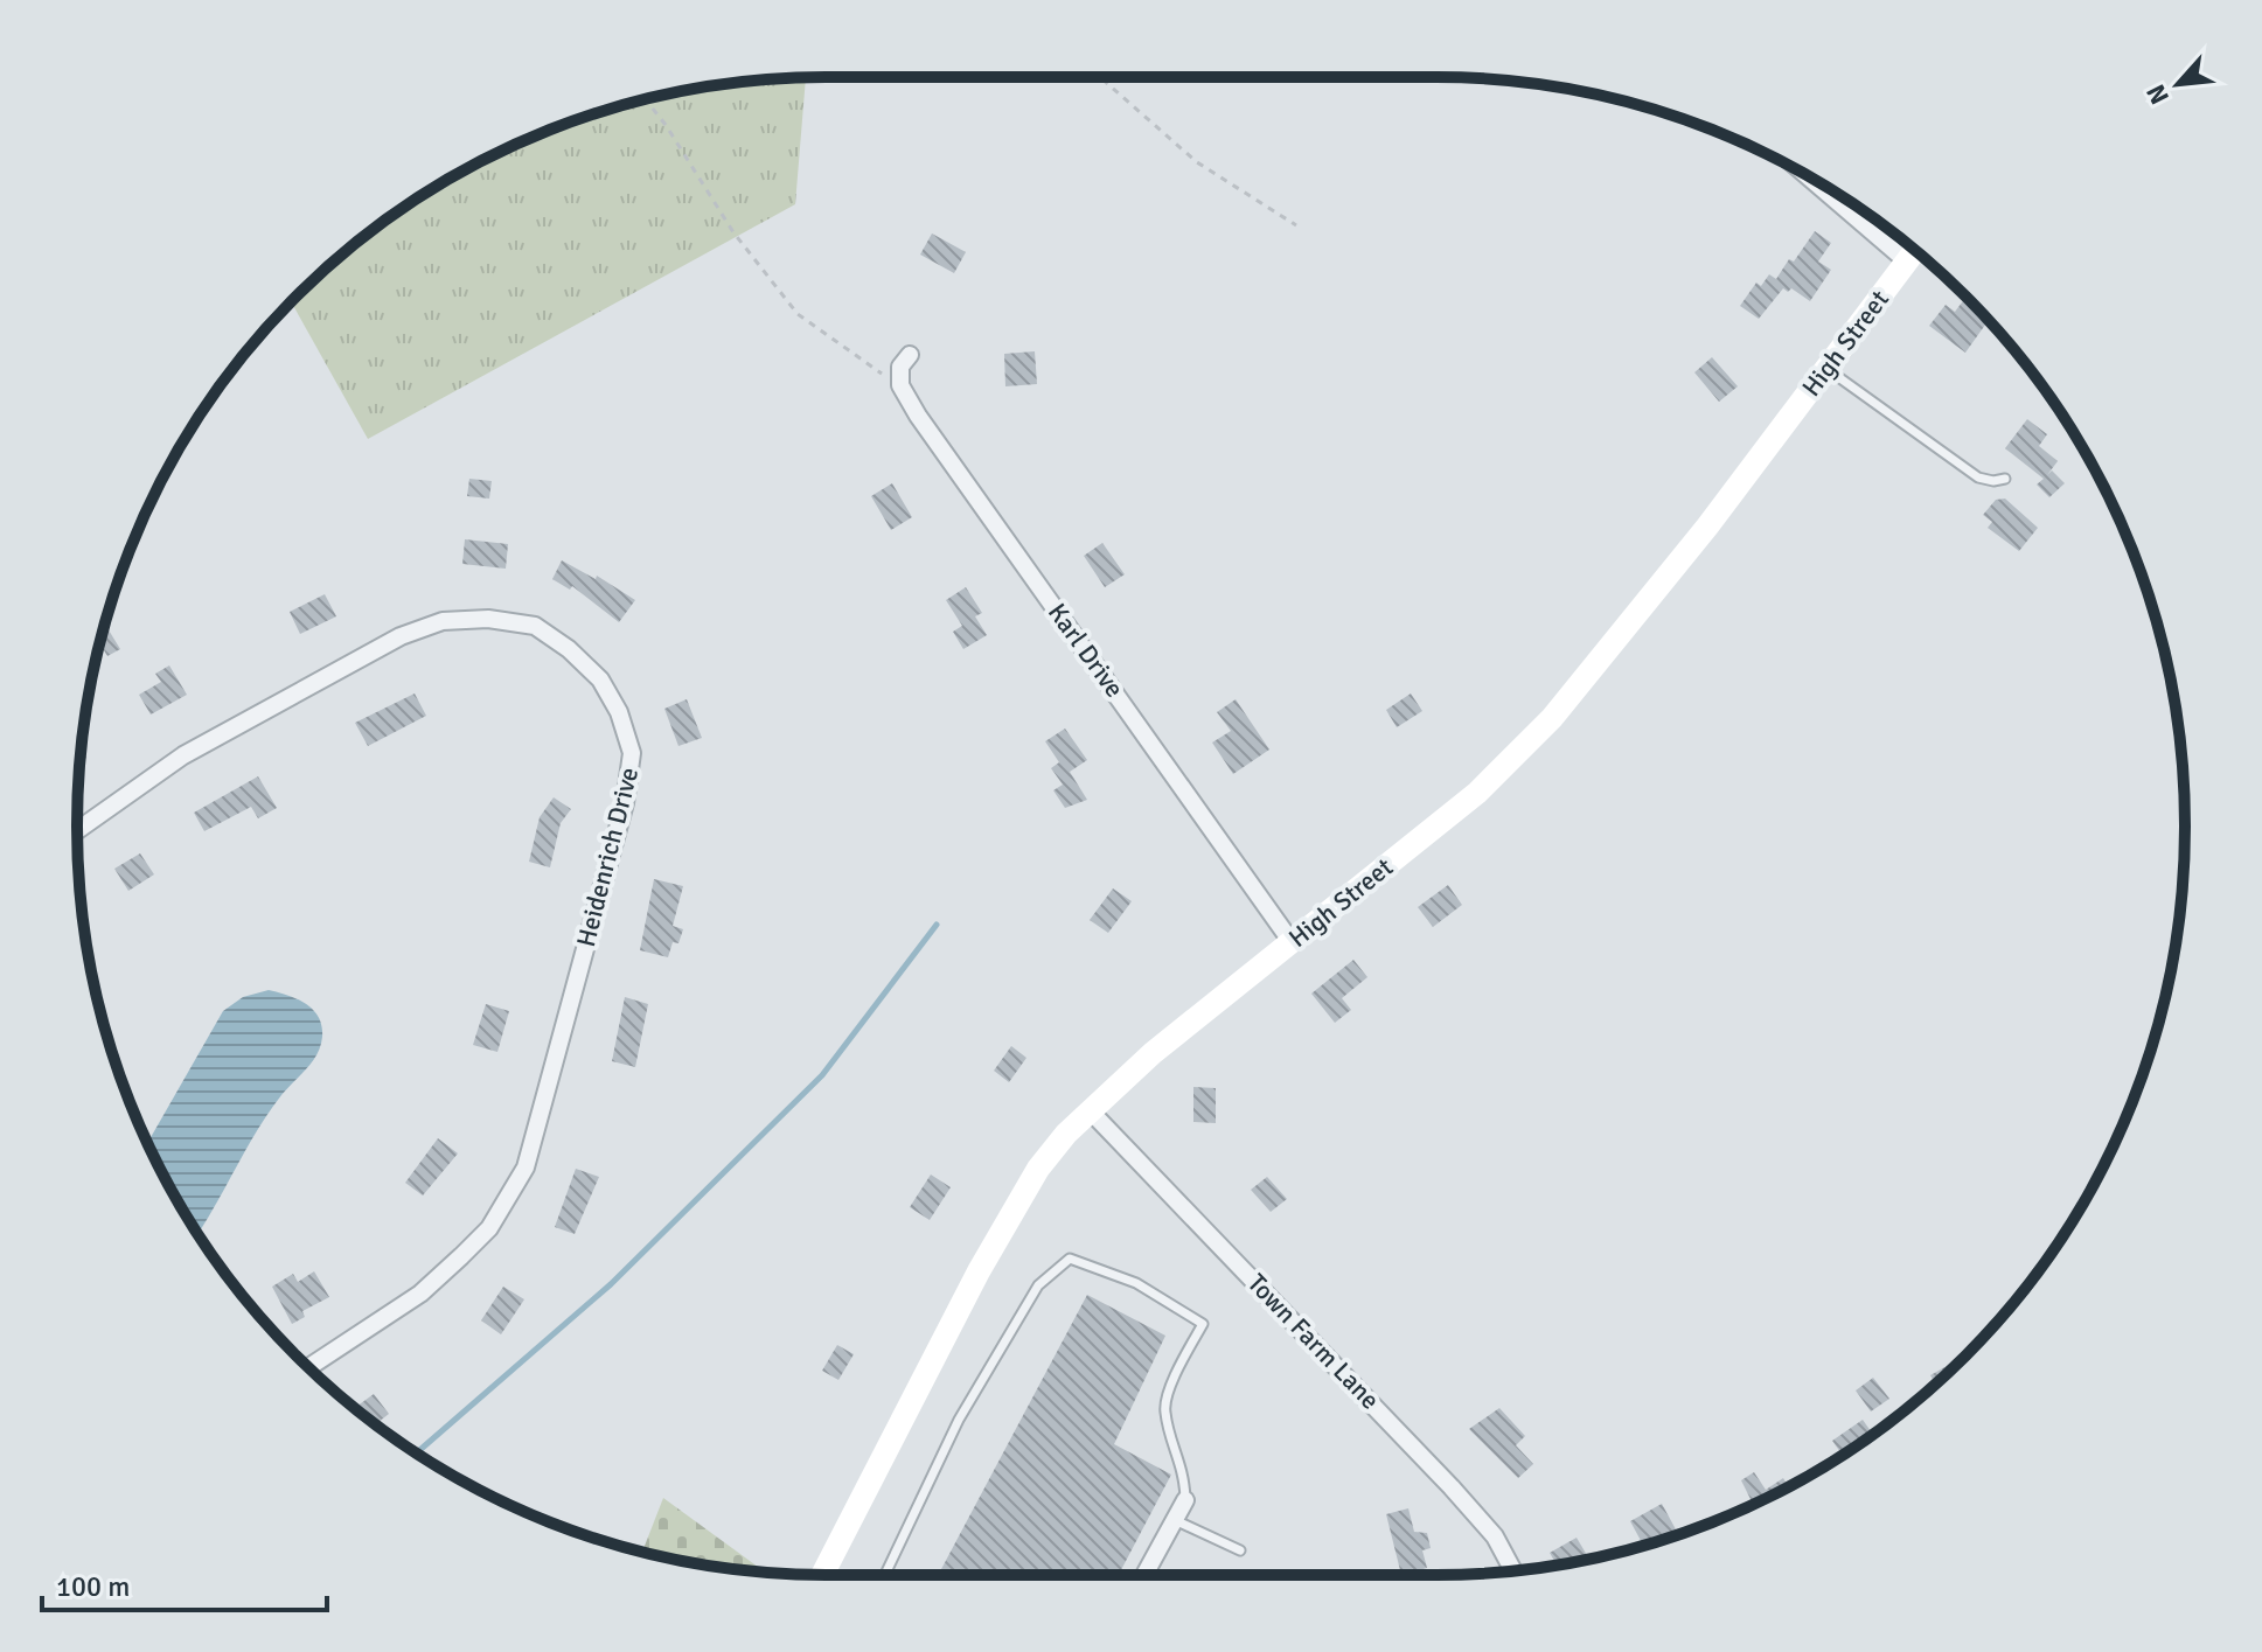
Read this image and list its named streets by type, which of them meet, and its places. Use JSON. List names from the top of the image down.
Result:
{
  "streets": {
    "main road": ["High Street"],
    "street": ["Karl Drive", "Heidenrich Drive", "Town Farm Lane"]
  },
  "crossings": [
    ["High Street", "Karl Drive"],
    ["High Street", "Town Farm Lane"]
  ],
  "scale_bar": "100 m",
  "north": "bottom left"
}
